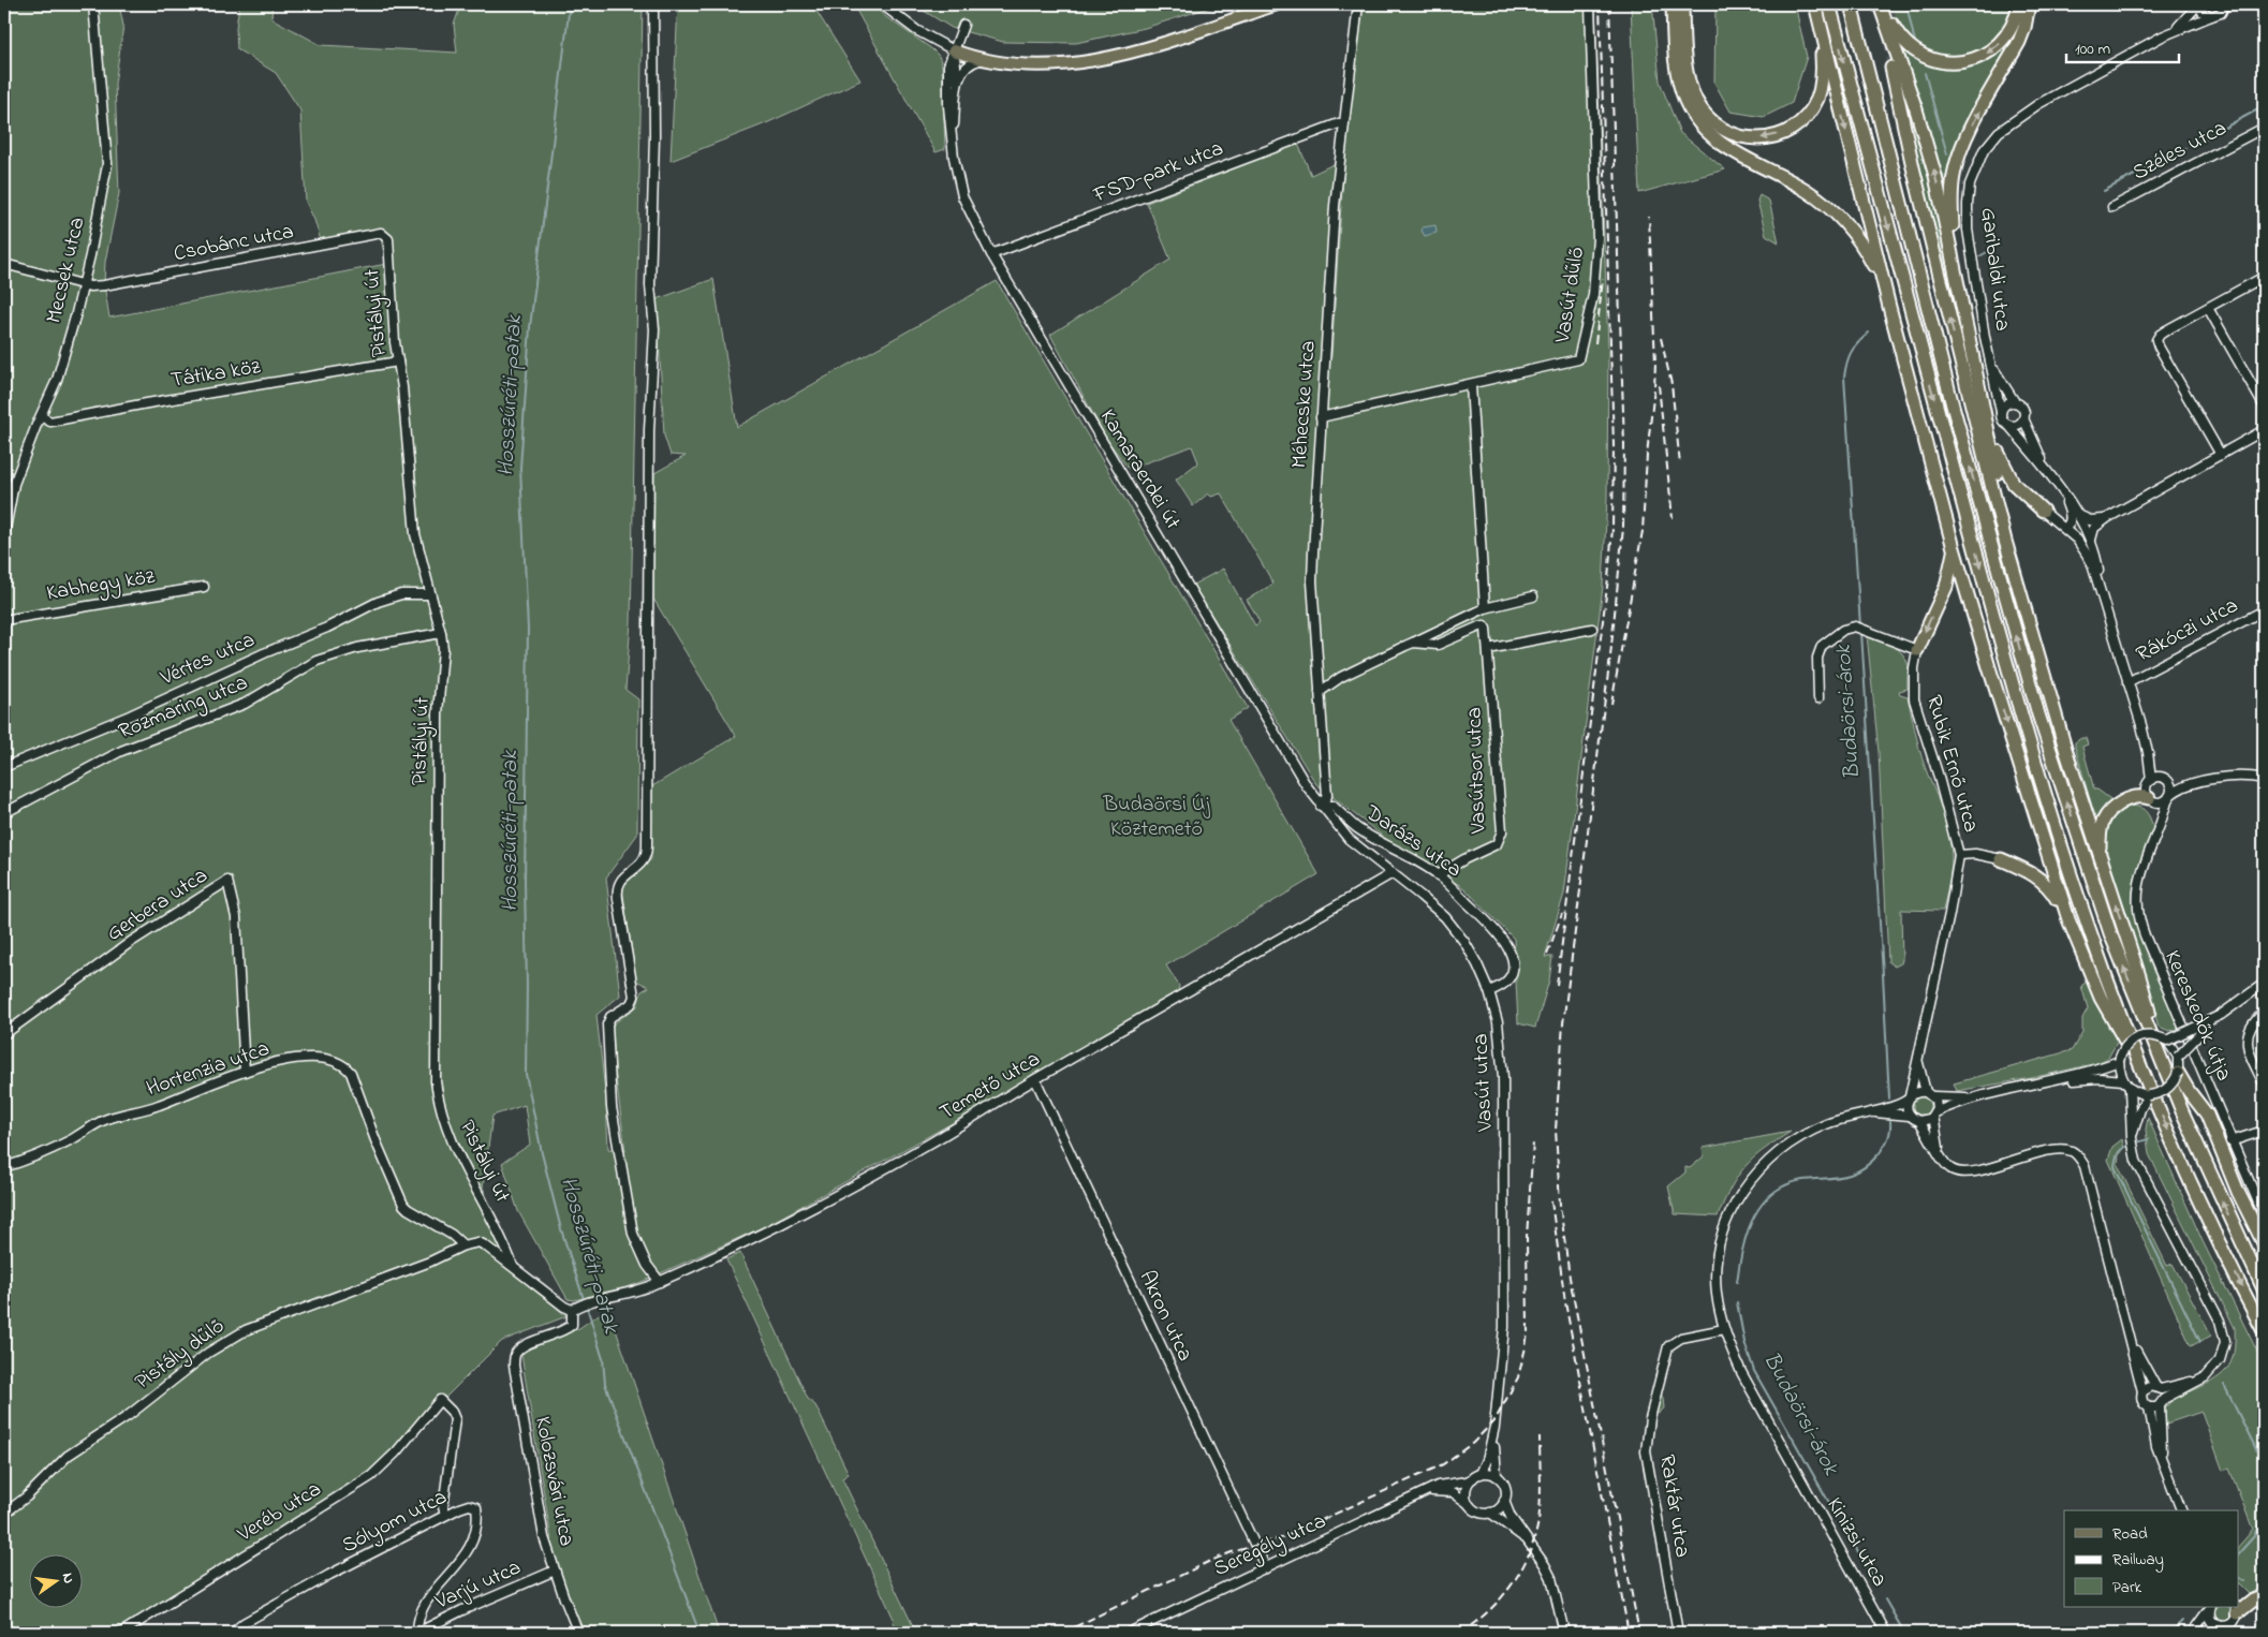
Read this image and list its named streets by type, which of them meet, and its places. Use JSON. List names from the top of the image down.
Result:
{
  "streets": {
    "street": [
      "Széles utca",
      "FSD-park utca",
      "Csobánc utca",
      "Garibaldi utca",
      "Mecsek utca",
      "Vasút dűlő",
      "Pistályi út",
      "Tátika köz",
      "Méhecske utca",
      "Kamaraerdei út",
      "Kabhegy köz",
      "Rákóczi utca",
      "Vértes utca",
      "Rozmaring utca",
      "Rubik Ernő utca",
      "Vasútsor utca",
      "Darázs utca",
      "Gerbera utca",
      "Kereskedők útja",
      "Hortenzia utca",
      "Vasút utca",
      "Temető utca",
      "Akron utca",
      "Pistály dűlő",
      "Kolozsvári utca",
      "Raktár utca",
      "Veréb utca",
      "Sólyom utca",
      "Kinizsi utca",
      "Seregély utca",
      "Varjú utca"
    ]
  },
  "crossings": [
    ["FSD-park utca", "Kamaraerdei út"],
    ["Csobánc utca", "Mecsek utca"],
    ["Csobánc utca", "Pistályi út"],
    ["Mecsek utca", "Tátika köz"],
    ["Vasút dűlő", "Méhecske utca"],
    ["Pistályi út", "Tátika köz"],
    ["Pistályi út", "Vértes utca"],
    ["Pistályi út", "Rozmaring utca"],
    ["Méhecske utca", "Kamaraerdei út"],
    ["Méhecske utca", "Darázs utca"],
    ["Méhecske utca", "Vasút utca"],
    ["Kamaraerdei út", "Darázs utca"],
    ["Kamaraerdei út", "Vasút utca"],
    ["Rubik Ernő utca", "Kinizsi utca"],
    ["Vasútsor utca", "Darázs utca"],
    ["Darázs utca", "Vasút utca"],
    ["Gerbera utca", "Hortenzia utca"],
    ["Hortenzia utca", "Pistály dűlő"],
    ["Vasút utca", "Temető utca"],
    ["Vasút utca", "Seregély utca"],
    ["Temető utca", "Akron utca"],
    ["Temető utca", "Kolozsvári utca"],
    ["Akron utca", "Seregély utca"],
    ["Kolozsvári utca", "Varjú utca"],
    ["Raktár utca", "Kinizsi utca"],
    ["Veréb utca", "Sólyom utca"],
    ["Sólyom utca", "Varjú utca"]
  ],
  "water": ["Hosszúréti-patak", "Budaörsi-árok"],
  "parks": ["Budaörsi Új Köztemető"],
  "legend": ["Road", "Railway", "Park"],
  "scale_bar": "100 m",
  "north": "right"
}
